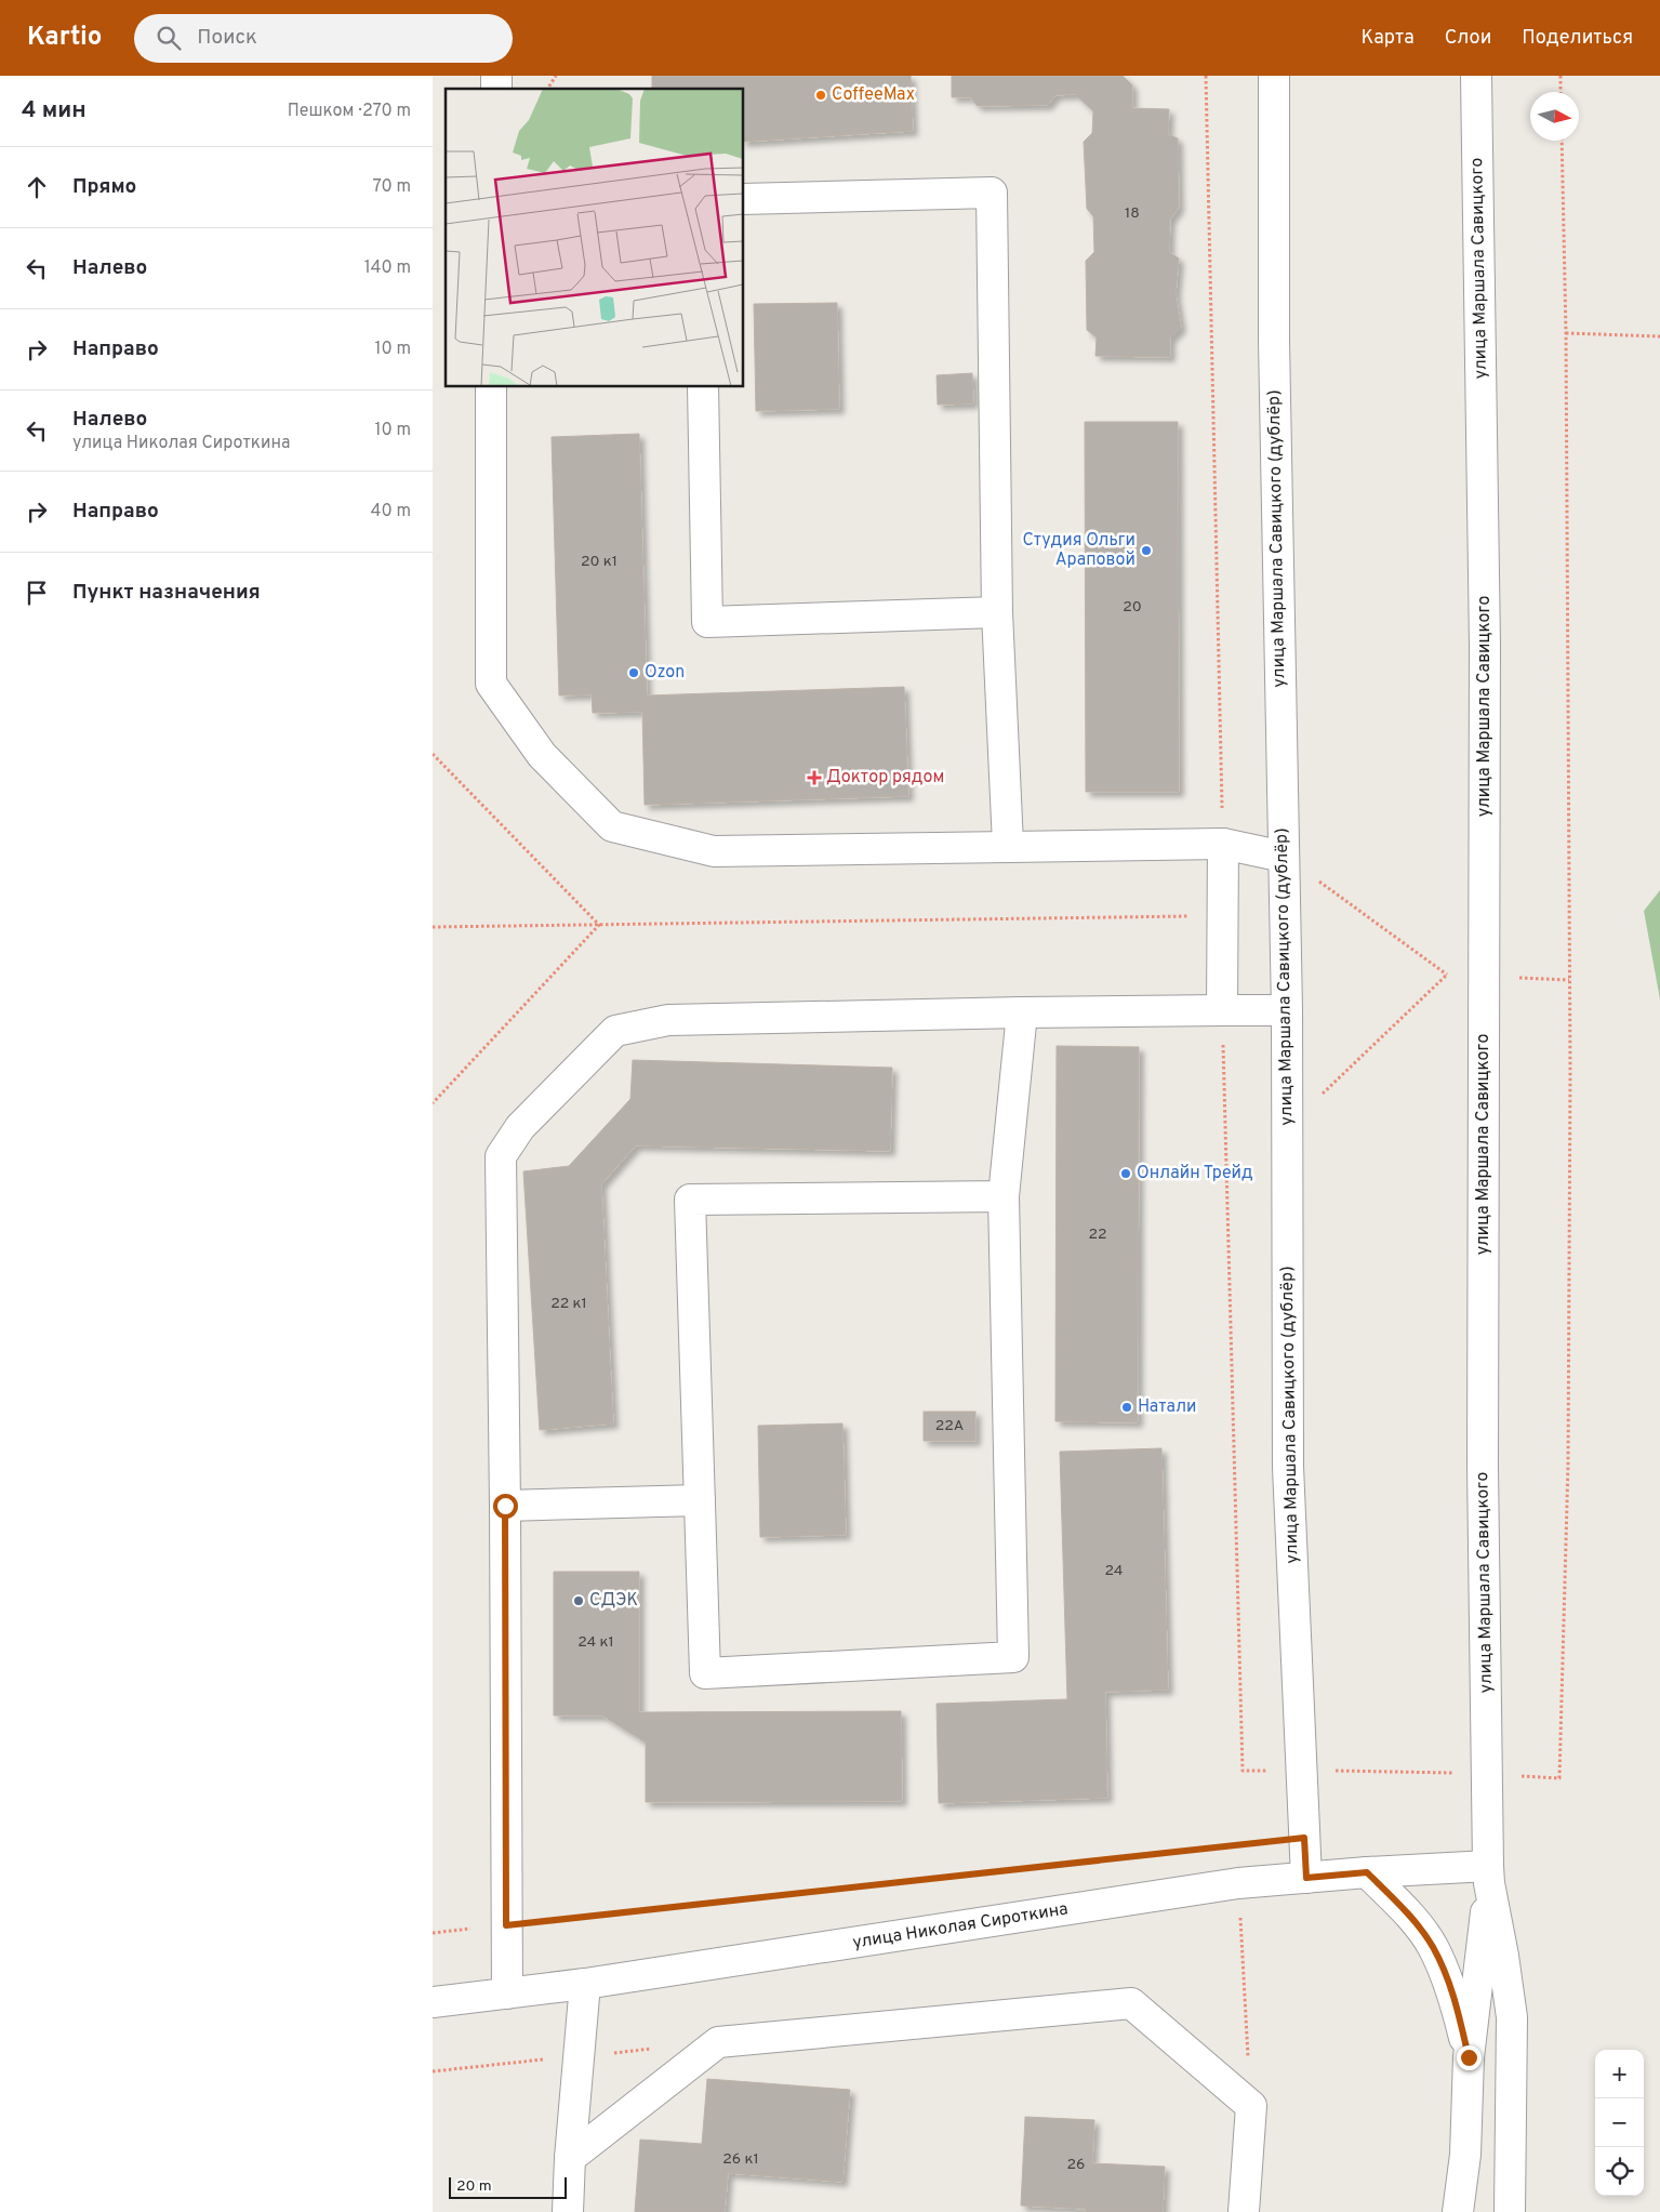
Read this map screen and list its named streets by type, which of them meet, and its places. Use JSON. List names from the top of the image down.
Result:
{
  "streets": {
    "street": ["улица Маршала Савицкого", "улица Маршала Савицкого (дублёр)", "улица Николая Сироткина"]
  },
  "crossings": [
    ["улица Маршала Савицкого", "улица Николая Сироткина"],
    ["улица Маршала Савицкого (дублёр)", "улица Николая Сироткина"]
  ],
  "places": {
    "other": [
      "CoffeeMax",
      "Студия Ольги Араповой",
      "Ozon",
      "Онлайн Трейд",
      "Натали",
      "СДЭК"
    ],
    "health": ["Доктор рядом"]
  },
  "house_numbers": [
    "18",
    "20 к1",
    "20",
    "22",
    "22 к1",
    "22А",
    "24",
    "24 к1",
    "26 к1",
    "26"
  ],
  "scale_bar": "20 m",
  "north": "right",
  "page": {
    "header": "Kartio",
    "search": "Поиск",
    "nav": ["Карта", "Слои", "Поделиться"],
    "heading": ["4 мин", "Пешком · 270 m"],
    "list": [
      ["Прямо", "70 m"],
      ["Налево", "140 m"],
      ["Направо", "10 m"],
      ["Налево", "улица Николая Сироткина", "10 m"],
      ["Направо", "40 m"],
      "Пункт назначения"
    ],
    "map_buttons": ["+", "−"],
    "scale": "20 m"
  }
}
